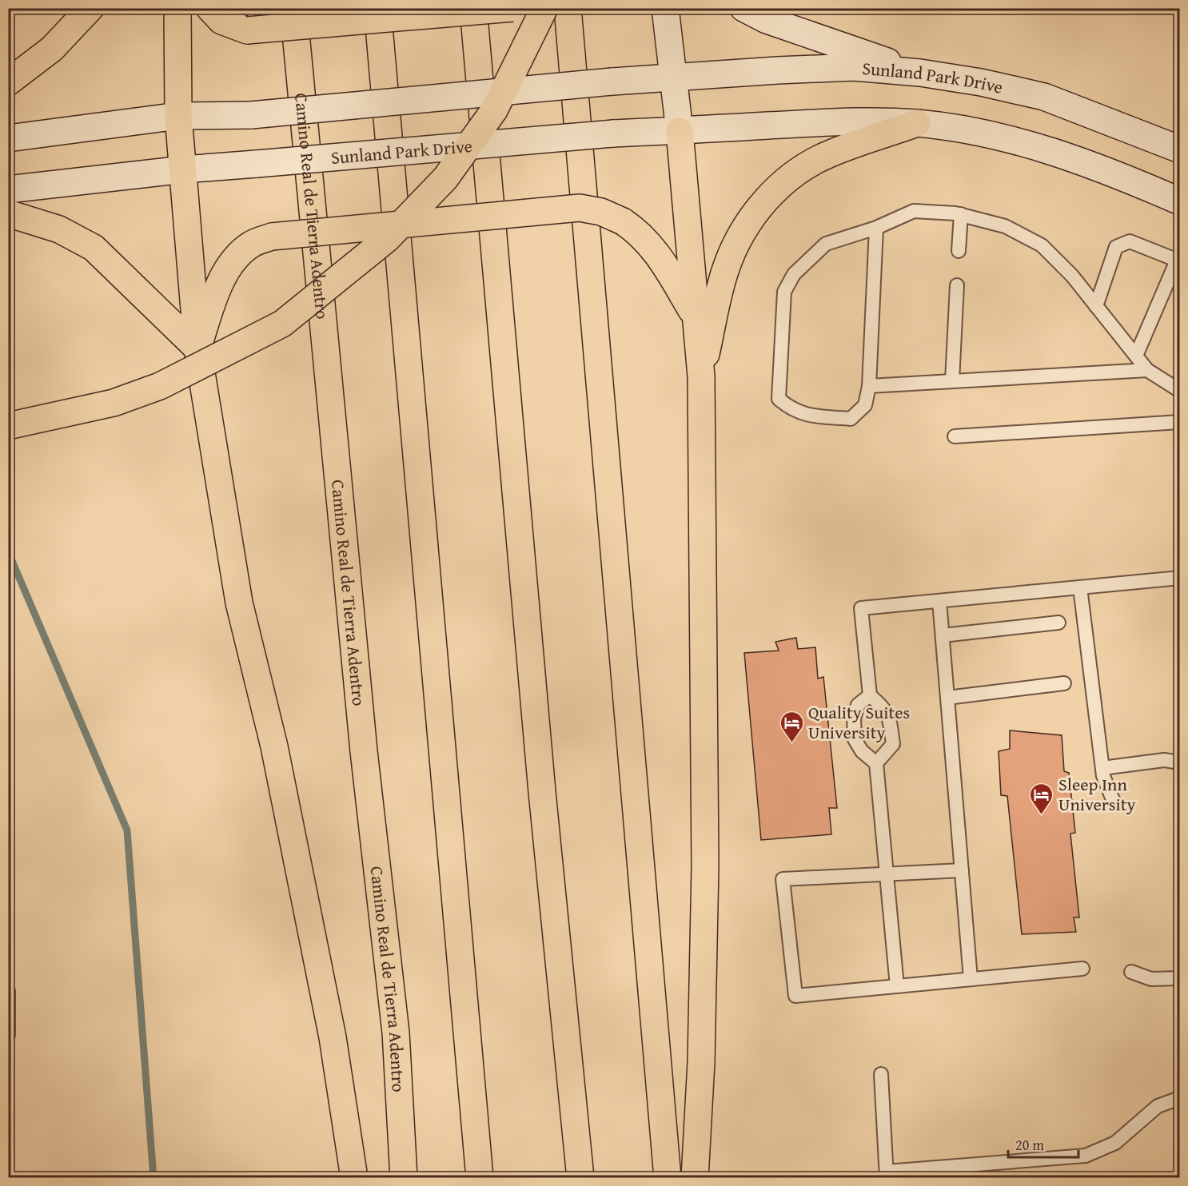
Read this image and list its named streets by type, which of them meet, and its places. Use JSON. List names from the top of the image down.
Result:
{
  "streets": {
    "highway": ["Camino Real de Tierra Adentro"],
    "main road": ["Sunland Park Drive"]
  },
  "places": {
    "hotel": ["Quality Suites University", "Sleep Inn University"]
  },
  "scale_bar": "20 m"
}
